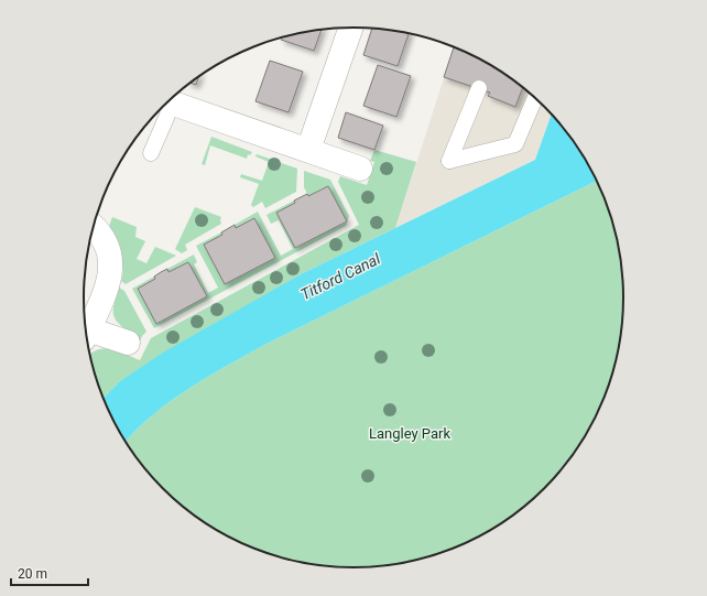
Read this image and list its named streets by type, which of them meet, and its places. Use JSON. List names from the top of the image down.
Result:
{
  "water": ["Titford Canal"],
  "parks": ["Langley Park"],
  "scale_bar": "20 m"
}
